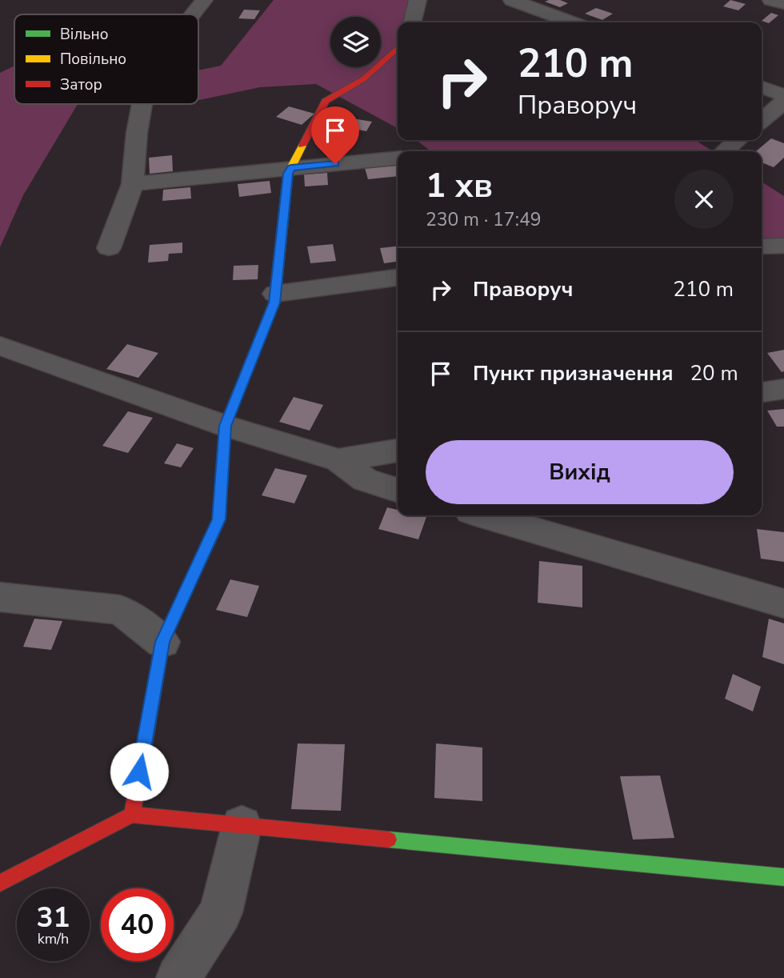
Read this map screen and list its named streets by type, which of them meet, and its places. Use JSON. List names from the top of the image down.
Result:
{
  "legend": ["Вільно", "Повільно", "Затор"],
  "page": {
    "turn": ["210 m", "Праворуч"],
    "heading": ["1 хв", "230 m · 17:49"],
    "list": [
      {
        "name": "Праворуч",
        "value": "210 m"
      },
      {
        "name": "Пункт призначення",
        "value": "20 m"
      }
    ],
    "buttons": "Вихід",
    "speed": "31 km/h",
    "limit": "40"
  }
}
